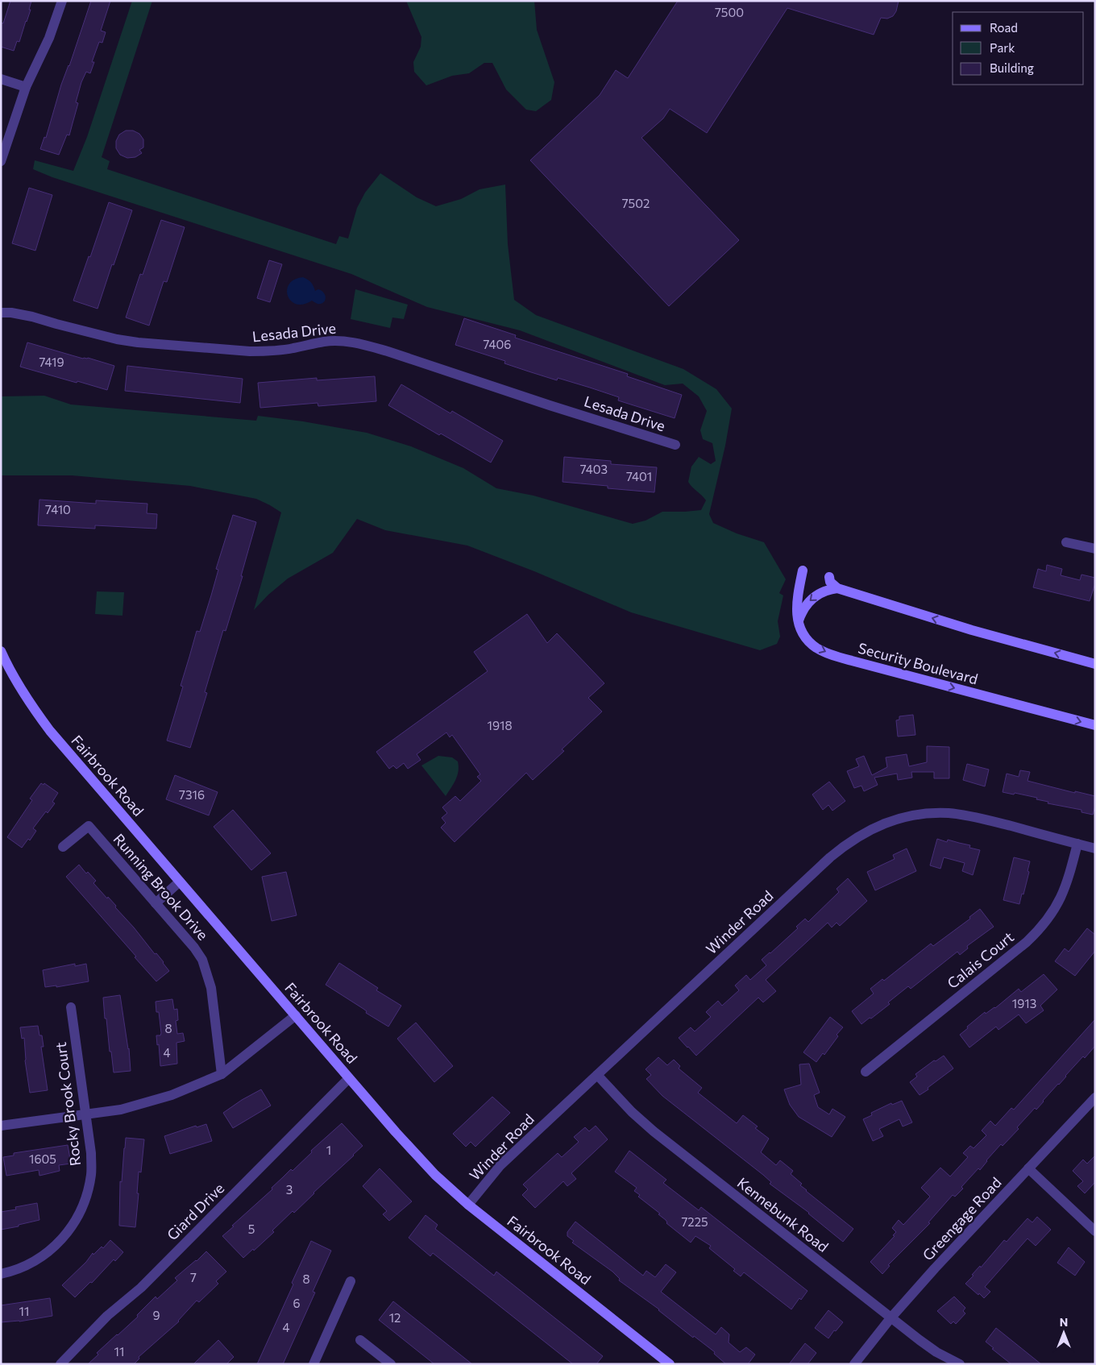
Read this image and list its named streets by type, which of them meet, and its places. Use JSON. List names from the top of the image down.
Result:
{
  "streets": {
    "street": [
      "Lesada Drive",
      "Security Boulevard",
      "Fairbrook Road",
      "Running Brook Drive",
      "Winder Road",
      "Calais Court",
      "Rocky Brook Court",
      "Giard Drive",
      "Kennebunk Road",
      "Greengage Road"
    ]
  },
  "crossings": [
    ["Fairbrook Road", "Winder Road"],
    ["Fairbrook Road", "Giard Drive"],
    ["Winder Road", "Calais Court"],
    ["Winder Road", "Kennebunk Road"],
    ["Kennebunk Road", "Greengage Road"]
  ],
  "house_numbers": [
    "7500",
    "7502",
    "7406",
    "7419",
    "7403",
    "7401",
    "7410",
    "1918",
    "7316",
    "1913",
    "8",
    "4",
    "1",
    "1605",
    "3",
    "7225",
    "5",
    "7",
    "8",
    "6",
    "11",
    "9",
    "12",
    "4",
    "11"
  ],
  "legend": ["Road", "Park", "Building"],
  "north": "top"
}
